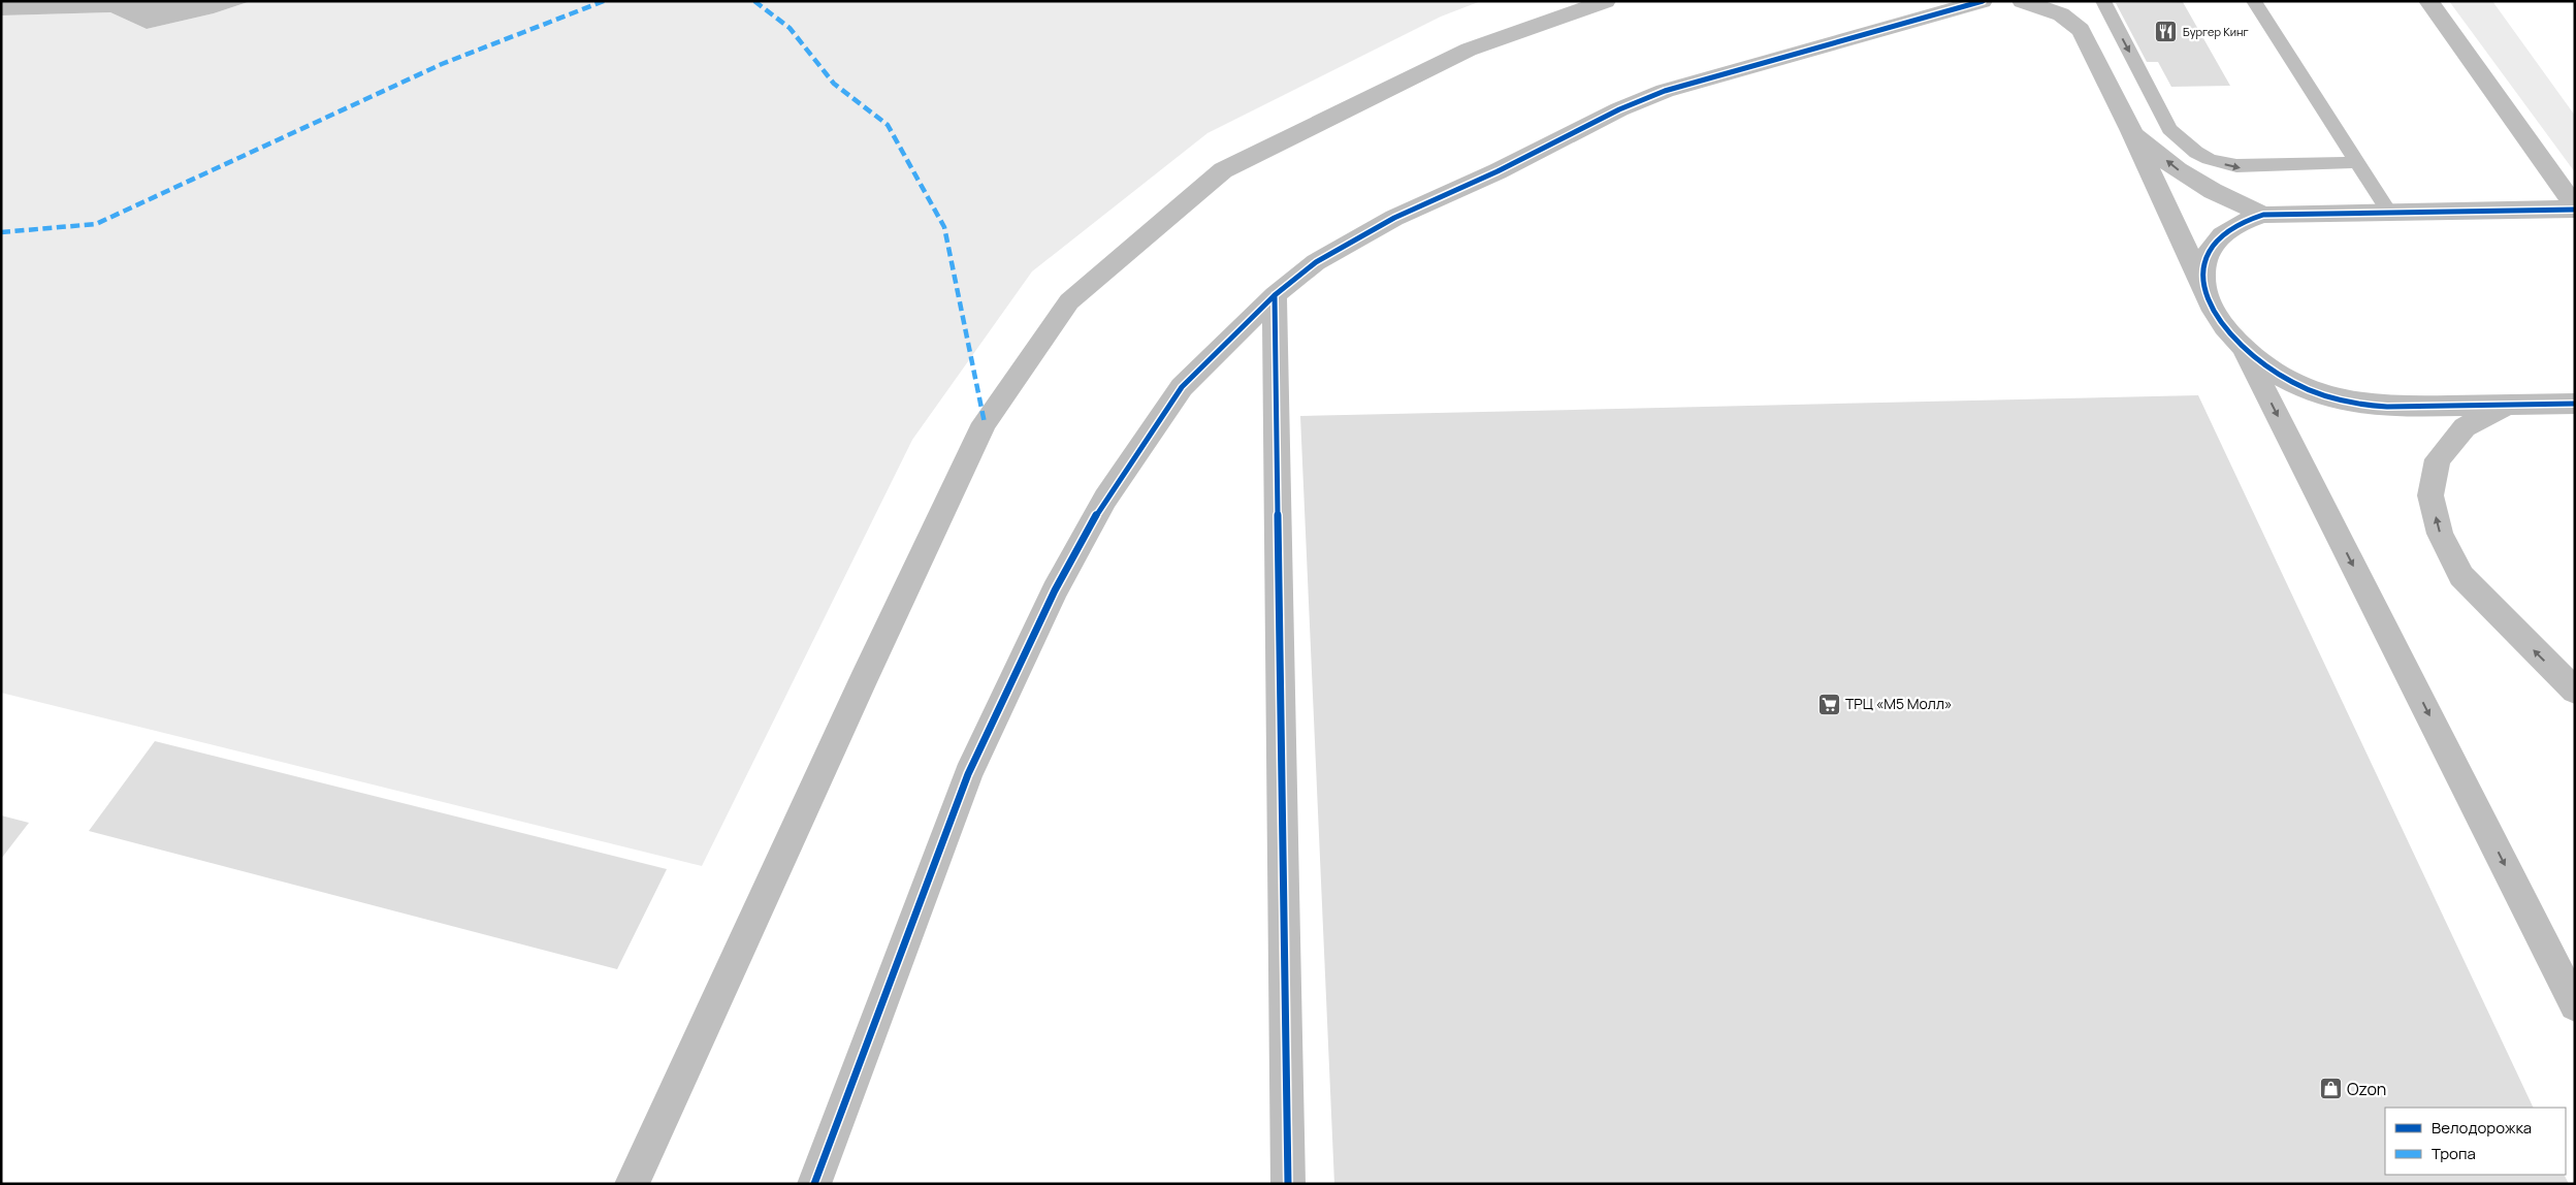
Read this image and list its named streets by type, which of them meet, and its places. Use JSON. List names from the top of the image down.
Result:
{
  "places": {
    "restaurant": ["Бургер Кинг"],
    "supermarket": ["ТРЦ «М5 Молл»"],
    "shop": ["Ozon"]
  },
  "legend": ["Велодорожка", "Тропа"]
}
